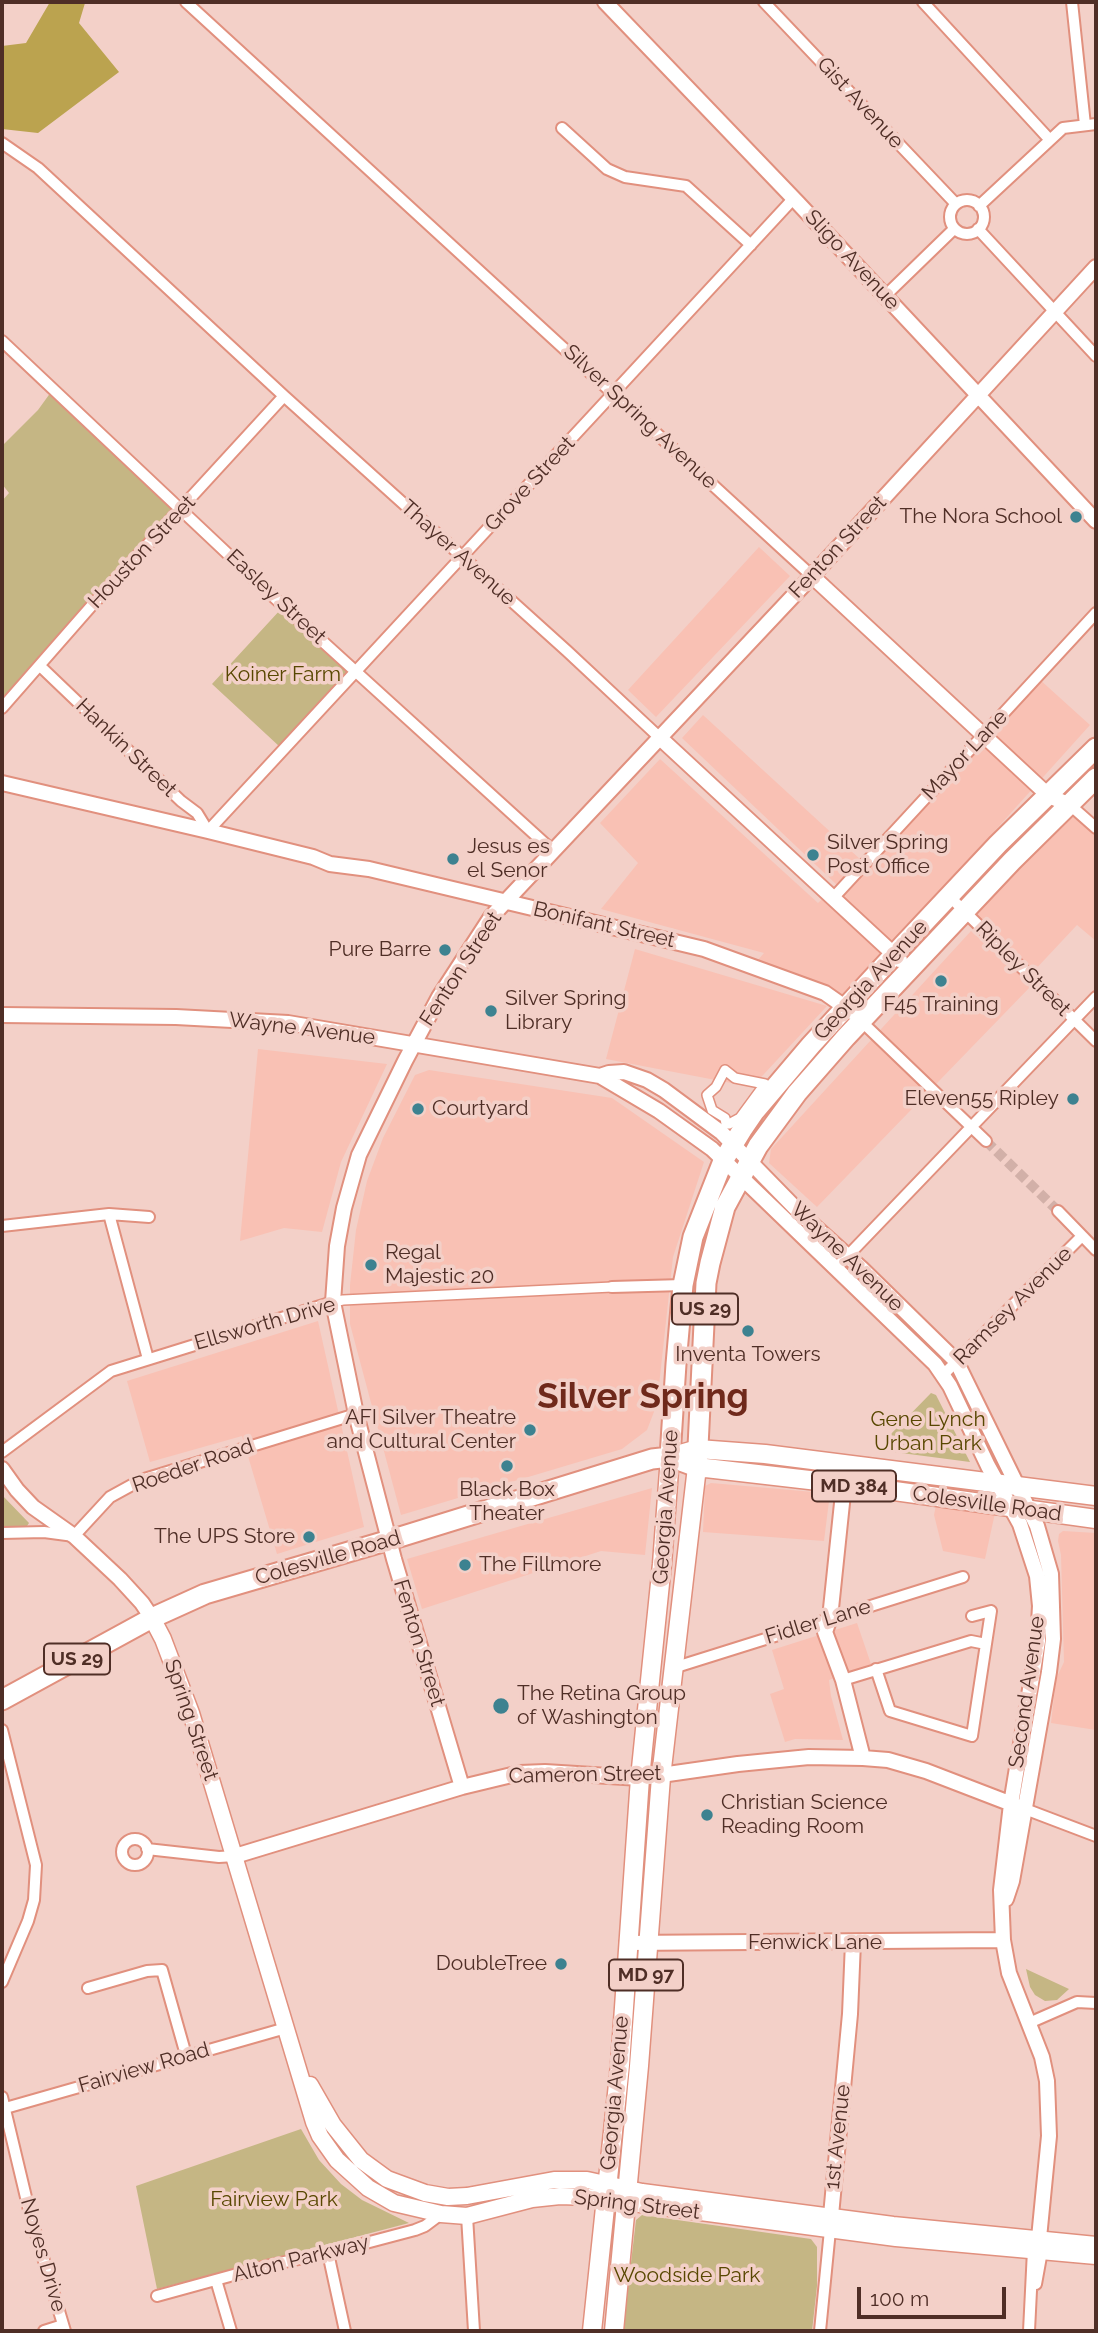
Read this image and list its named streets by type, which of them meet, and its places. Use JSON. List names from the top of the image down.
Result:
{
  "streets": {
    "highway": ["Georgia Avenue", "US 29", "Colesville Road"],
    "main road": ["MD 384", "Spring Street", "MD 97"],
    "street": [
      "Gist Avenue",
      "Sligo Avenue",
      "Silver Spring Avenue",
      "Grove Street",
      "Fenton Street",
      "Houston Street",
      "Thayer Avenue",
      "Easley Street",
      "Hankin Street",
      "Mayor Lane",
      "Bonifant Street",
      "Ripley Street",
      "Wayne Avenue",
      "Ramsey Avenue",
      "Ellsworth Drive",
      "Roeder Road",
      "Fidler Lane",
      "Second Avenue",
      "Cameron Street",
      "Fenwick Lane",
      "Fairview Road",
      "1st Avenue",
      "Noyes Drive",
      "Alton Parkway"
    ]
  },
  "crossings": [
    ["Sligo Avenue", "Grove Street"],
    ["Sligo Avenue", "Fenton Street"],
    ["Silver Spring Avenue", "Grove Street"],
    ["Silver Spring Avenue", "Fenton Street"],
    ["Silver Spring Avenue", "Mayor Lane"],
    ["Silver Spring Avenue", "Georgia Avenue"],
    ["Grove Street", "Thayer Avenue"],
    ["Grove Street", "Easley Street"],
    ["Grove Street", "Hankin Street"],
    ["Grove Street", "Bonifant Street"],
    ["Fenton Street", "Thayer Avenue"],
    ["Fenton Street", "Easley Street"],
    ["Fenton Street", "Bonifant Street"],
    ["Fenton Street", "Wayne Avenue"],
    ["Fenton Street", "Ellsworth Drive"],
    ["Fenton Street", "Roeder Road"],
    ["Fenton Street", "Colesville Road"],
    ["Fenton Street", "Cameron Street"],
    ["Houston Street", "Thayer Avenue"],
    ["Houston Street", "Easley Street"],
    ["Houston Street", "Hankin Street"],
    ["Thayer Avenue", "Mayor Lane"],
    ["Thayer Avenue", "Georgia Avenue"],
    ["Hankin Street", "Bonifant Street"],
    ["Bonifant Street", "Georgia Avenue"],
    ["Ripley Street", "Georgia Avenue"],
    ["Georgia Avenue", "Wayne Avenue"],
    ["Georgia Avenue", "Ellsworth Drive"],
    ["Georgia Avenue", "Colesville Road"],
    ["Georgia Avenue", "Fidler Lane"],
    ["Georgia Avenue", "Spring Street"],
    ["Georgia Avenue", "Cameron Street"],
    ["Georgia Avenue", "Fenwick Lane"],
    ["Georgia Avenue", "MD 97"],
    ["Wayne Avenue", "Ramsey Avenue"],
    ["Wayne Avenue", "Colesville Road"],
    ["Wayne Avenue", "Second Avenue"],
    ["Roeder Road", "Spring Street"],
    ["Colesville Road", "Second Avenue"],
    ["Colesville Road", "Spring Street"],
    ["Second Avenue", "Spring Street"],
    ["Second Avenue", "Cameron Street"],
    ["Second Avenue", "Fenwick Lane"],
    ["Spring Street", "Cameron Street"],
    ["Spring Street", "Fairview Road"],
    ["Spring Street", "1st Avenue"],
    ["Spring Street", "Alton Parkway"],
    ["Fenwick Lane", "1st Avenue"],
    ["Fairview Road", "Noyes Drive"]
  ],
  "districts": ["Silver Spring"],
  "parks": [
    "Koiner Farm",
    "Gene Lynch Urban Park",
    "Fairview Park",
    "Woodside Park"
  ],
  "places": [
    "The Nora School",
    "Silver Spring Post Office",
    "Jesus es el Senor",
    "Pure Barre",
    "F45 Training",
    "Silver Spring Library",
    "Eleven55 Ripley",
    "Courtyard",
    "Regal Majestic 20",
    "Inventa Towers",
    "AFI Silver Theatre and Cultural Center",
    "Black Box Theater",
    "The UPS Store",
    "The Fillmore",
    "The Retina Group of Washington",
    "Christian Science Reading Room",
    "DoubleTree"
  ],
  "scale_bar": "100 m"
}
